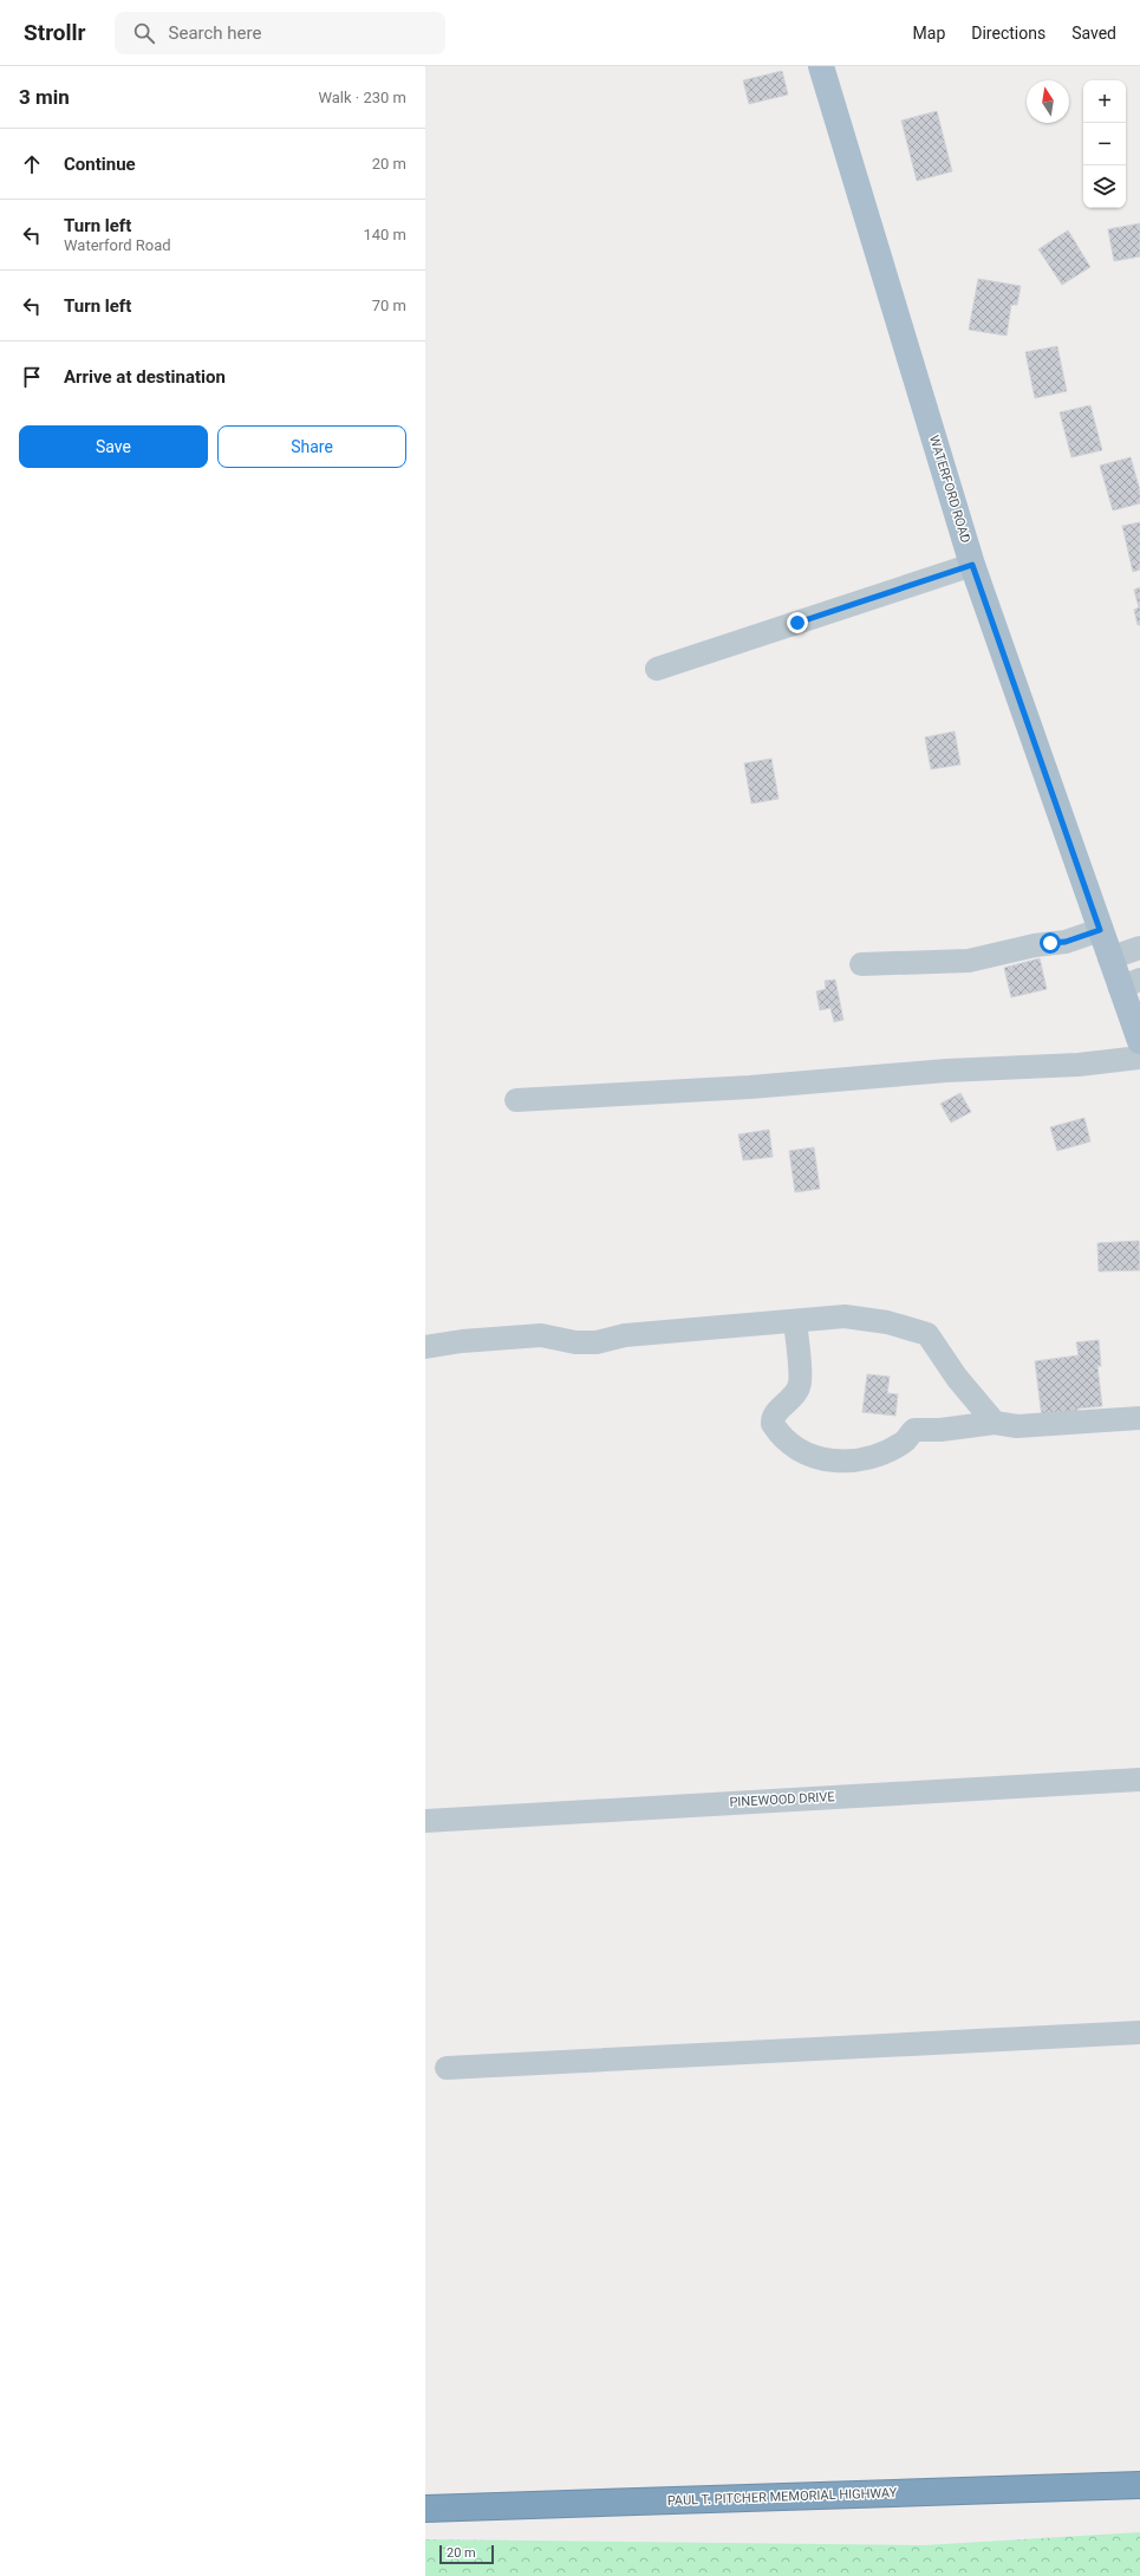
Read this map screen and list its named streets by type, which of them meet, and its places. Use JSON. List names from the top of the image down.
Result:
{
  "streets": {
    "highway": ["PAUL T. PITCHER MEMORIAL HIGHWAY"],
    "main road": ["WATERFORD ROAD"],
    "street": ["PINEWOOD DRIVE"]
  },
  "scale_bar": "20 m",
  "north": "top",
  "page": {
    "header": "Strollr",
    "search": "Search here",
    "nav": ["Map", "Directions", "Saved"],
    "heading": ["3 min", "Walk · 230 m"],
    "map_buttons": ["+", "−"],
    "list": [
      ["Continue", "20 m"],
      ["Turn left", "Waterford Road", "140 m"],
      ["Turn left", "70 m"],
      "Arrive at destination"
    ],
    "buttons": ["Save", "Share"],
    "scale": "20 m"
  }
}
